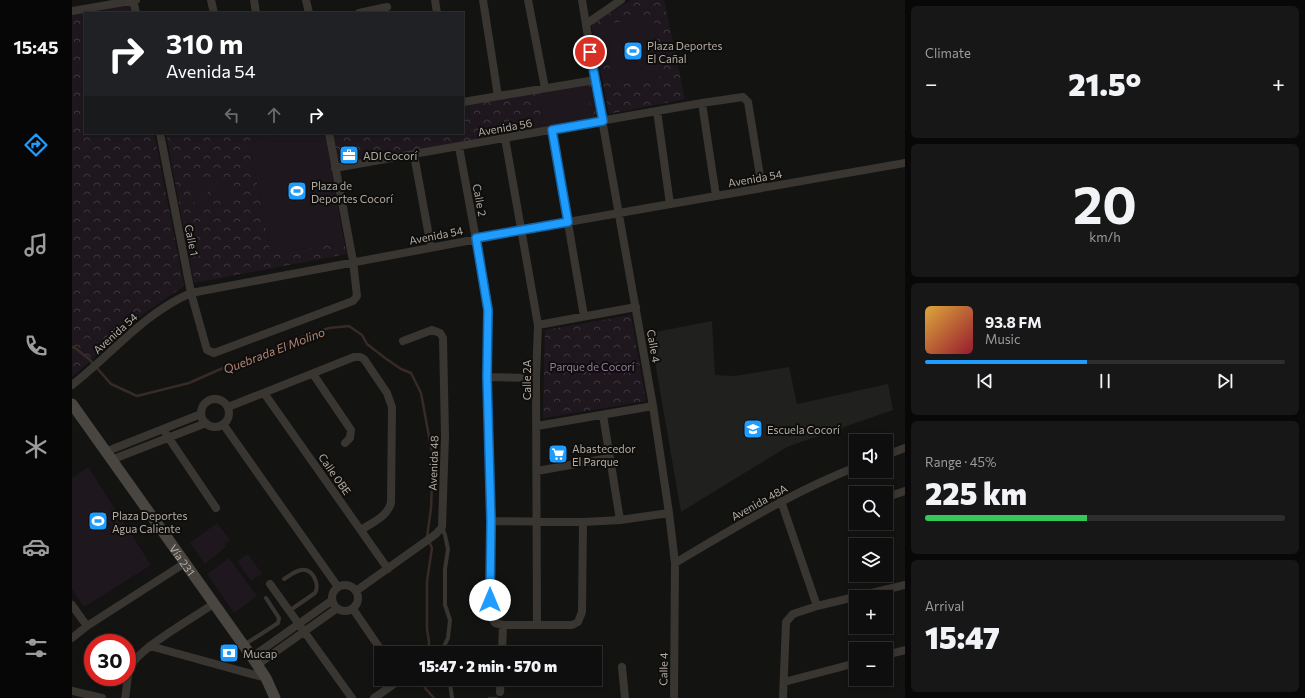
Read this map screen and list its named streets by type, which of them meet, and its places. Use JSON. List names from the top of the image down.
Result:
{
  "streets": {
    "main road": ["Vía 231"],
    "street": [
      "Avenida 56",
      "Avenida 54",
      "Calle 2",
      "Calle 1",
      "Calle 4",
      "Calle 2A",
      "Avenida 48",
      "Calle 0BE",
      "Avenida 48A"
    ]
  },
  "crossings": [
    ["Avenida 56", "Avenida 54"],
    ["Avenida 56", "Calle 2"],
    ["Avenida 56", "Calle 4"],
    ["Avenida 56", "Calle 2A"],
    ["Avenida 54", "Calle 2"],
    ["Avenida 54", "Calle 1"],
    ["Avenida 54", "Calle 4"],
    ["Avenida 54", "Calle 2A"],
    ["Calle 4", "Avenida 48A"]
  ],
  "water": ["Quebrada El Molino"],
  "parks": ["Parque de Cocorí"],
  "places": {
    "sports": ["Plaza Deportes El Cañal", "Plaza de Deportes Cocorí", "Plaza Deportes Agua Caliente"],
    "office": ["ADI Cocorí"],
    "school or university": ["Escuela Cocorí"],
    "supermarket": ["Abastecedor El Parque"],
    "bank": ["Mucap"]
  },
  "page": {
    "tabs": "15:45",
    "tile": [
      "Climate",
      ["20", "km/h"],
      ["Range · 45%", "225 km"],
      ["Arrival", "15:47"]
    ],
    "turn": ["310 m", "Avenida 54"],
    "heat": ["−", "21.5°", "+"],
    "song": ["93.8 FM", "Music"],
    "map_buttons": ["+", "−"],
    "limit": "30",
    "trip": "15:47 · 2 min · 570 m"
  }
}
